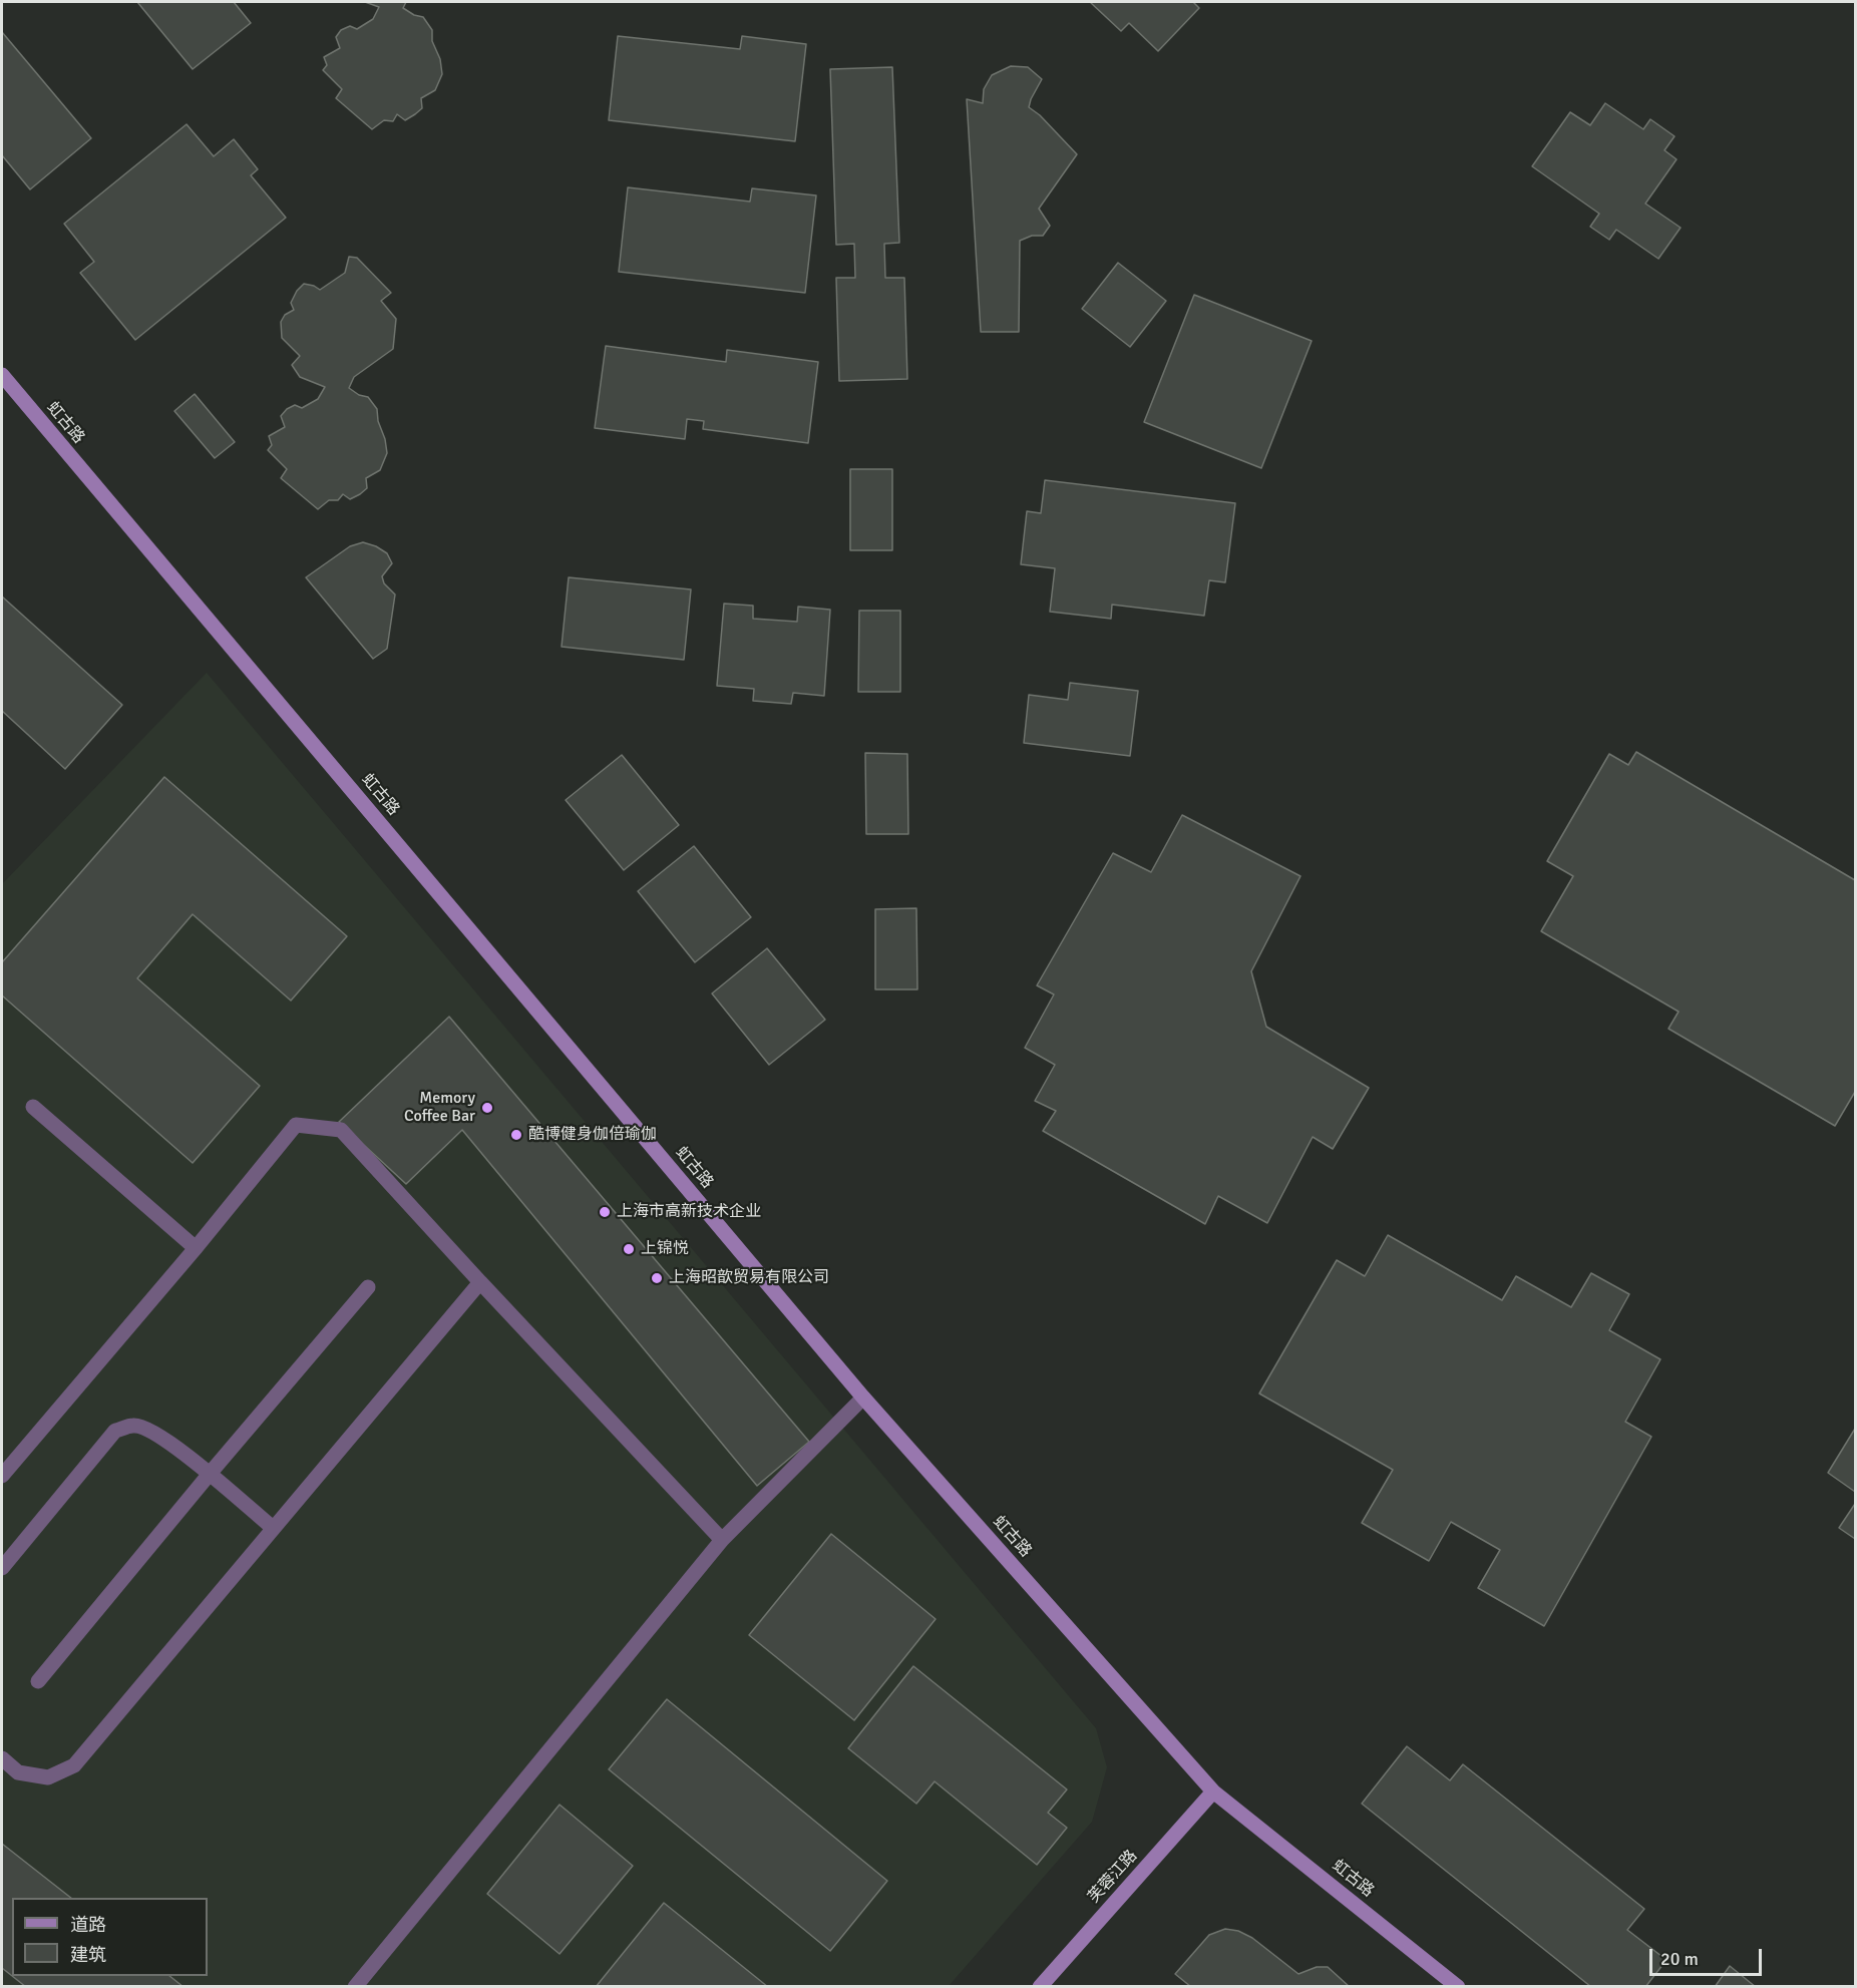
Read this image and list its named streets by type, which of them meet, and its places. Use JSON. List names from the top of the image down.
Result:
{
  "streets": {
    "street": ["虹古路", "芙蓉江路"]
  },
  "crossings": [
    ["虹古路", "芙蓉江路"]
  ],
  "places": [
    "Memory Coffee Bar",
    "酷博健身伽倍瑜伽",
    "上海市高新技术企业",
    "上锦悦",
    "上海昭歆贸易有限公司"
  ],
  "legend": ["道路", "建筑"],
  "scale_bar": "20 m"
}
